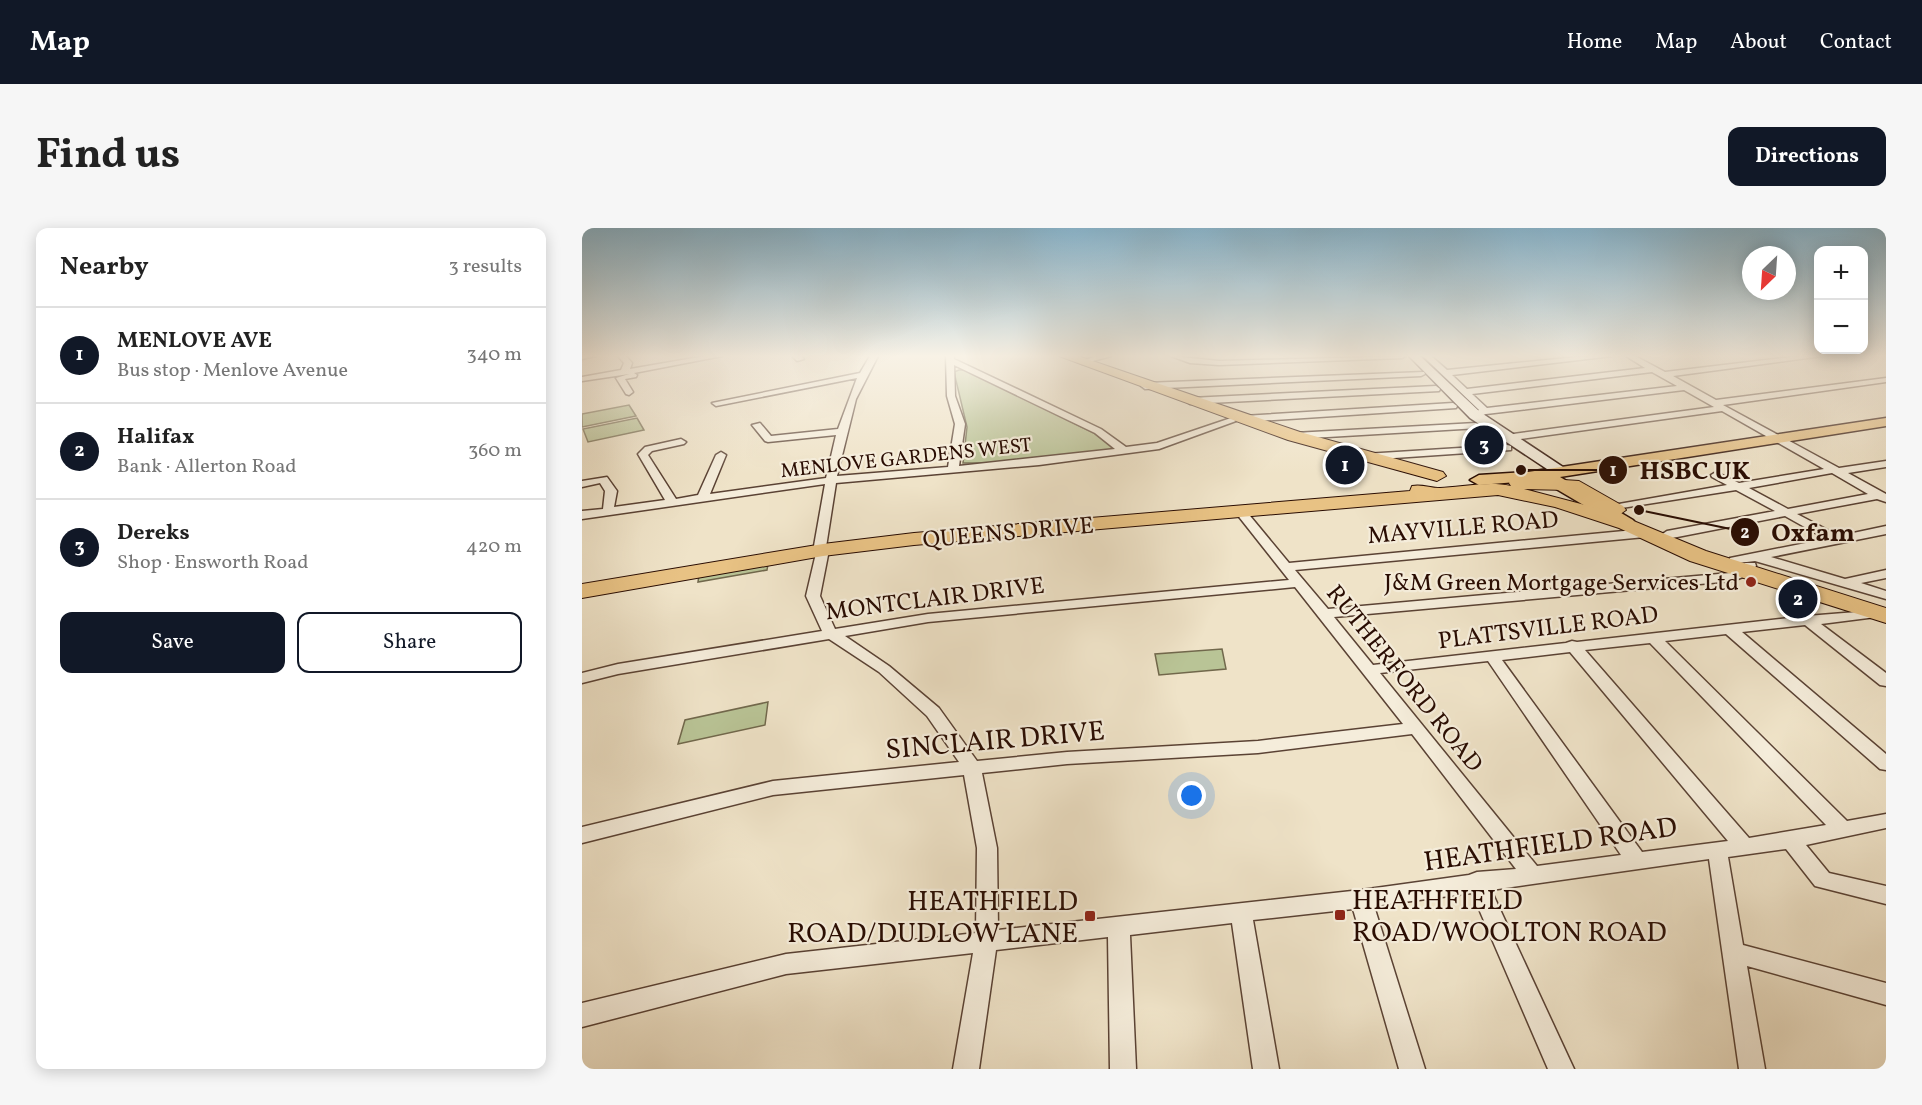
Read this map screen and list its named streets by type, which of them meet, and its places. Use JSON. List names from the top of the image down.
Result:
{
  "streets": {
    "highway": ["QUEENS DRIVE"],
    "street": [
      "MENLOVE GARDENS WEST",
      "MAYVILLE ROAD",
      "MONTCLAIR DRIVE",
      "PLATTSVILLE ROAD",
      "RUTHERFORD ROAD",
      "SINCLAIR DRIVE",
      "HEATHFIELD ROAD"
    ]
  },
  "crossings": [
    ["MAYVILLE ROAD", "RUTHERFORD ROAD"],
    ["QUEENS DRIVE", "RUTHERFORD ROAD"],
    ["MONTCLAIR DRIVE", "RUTHERFORD ROAD"],
    ["PLATTSVILLE ROAD", "RUTHERFORD ROAD"],
    ["RUTHERFORD ROAD", "SINCLAIR DRIVE"],
    ["RUTHERFORD ROAD", "HEATHFIELD ROAD"]
  ],
  "places": {
    "other": ["HSBC UK", "Oxfam", "J&M Green Mortgage Services Ltd"],
    "transit": ["HEATHFIELD ROAD/WOOLTON ROAD", "HEATHFIELD ROAD/DUDLOW LANE"]
  },
  "north": "bottom left",
  "page": {
    "header": "Map",
    "nav": [
      "Home",
      "Map",
      "About",
      "Contact"
    ],
    "title": "Find us",
    "buttons": [
      "Directions",
      ["Save", "Share"]
    ],
    "heading": ["Nearby", "3 results"],
    "map_buttons": ["+", "−"],
    "list": [
      {
        "mark": "1",
        "name": "MENLOVE AVE",
        "note": "Bus stop · Menlove Avenue",
        "value": "340 m"
      },
      {
        "mark": "2",
        "name": "Halifax",
        "note": "Bank · Allerton Road",
        "value": "360 m"
      },
      {
        "mark": "3",
        "name": "Dereks",
        "note": "Shop · Ensworth Road",
        "value": "420 m"
      }
    ],
    "pins": ["3", "1", "2"]
  }
}
